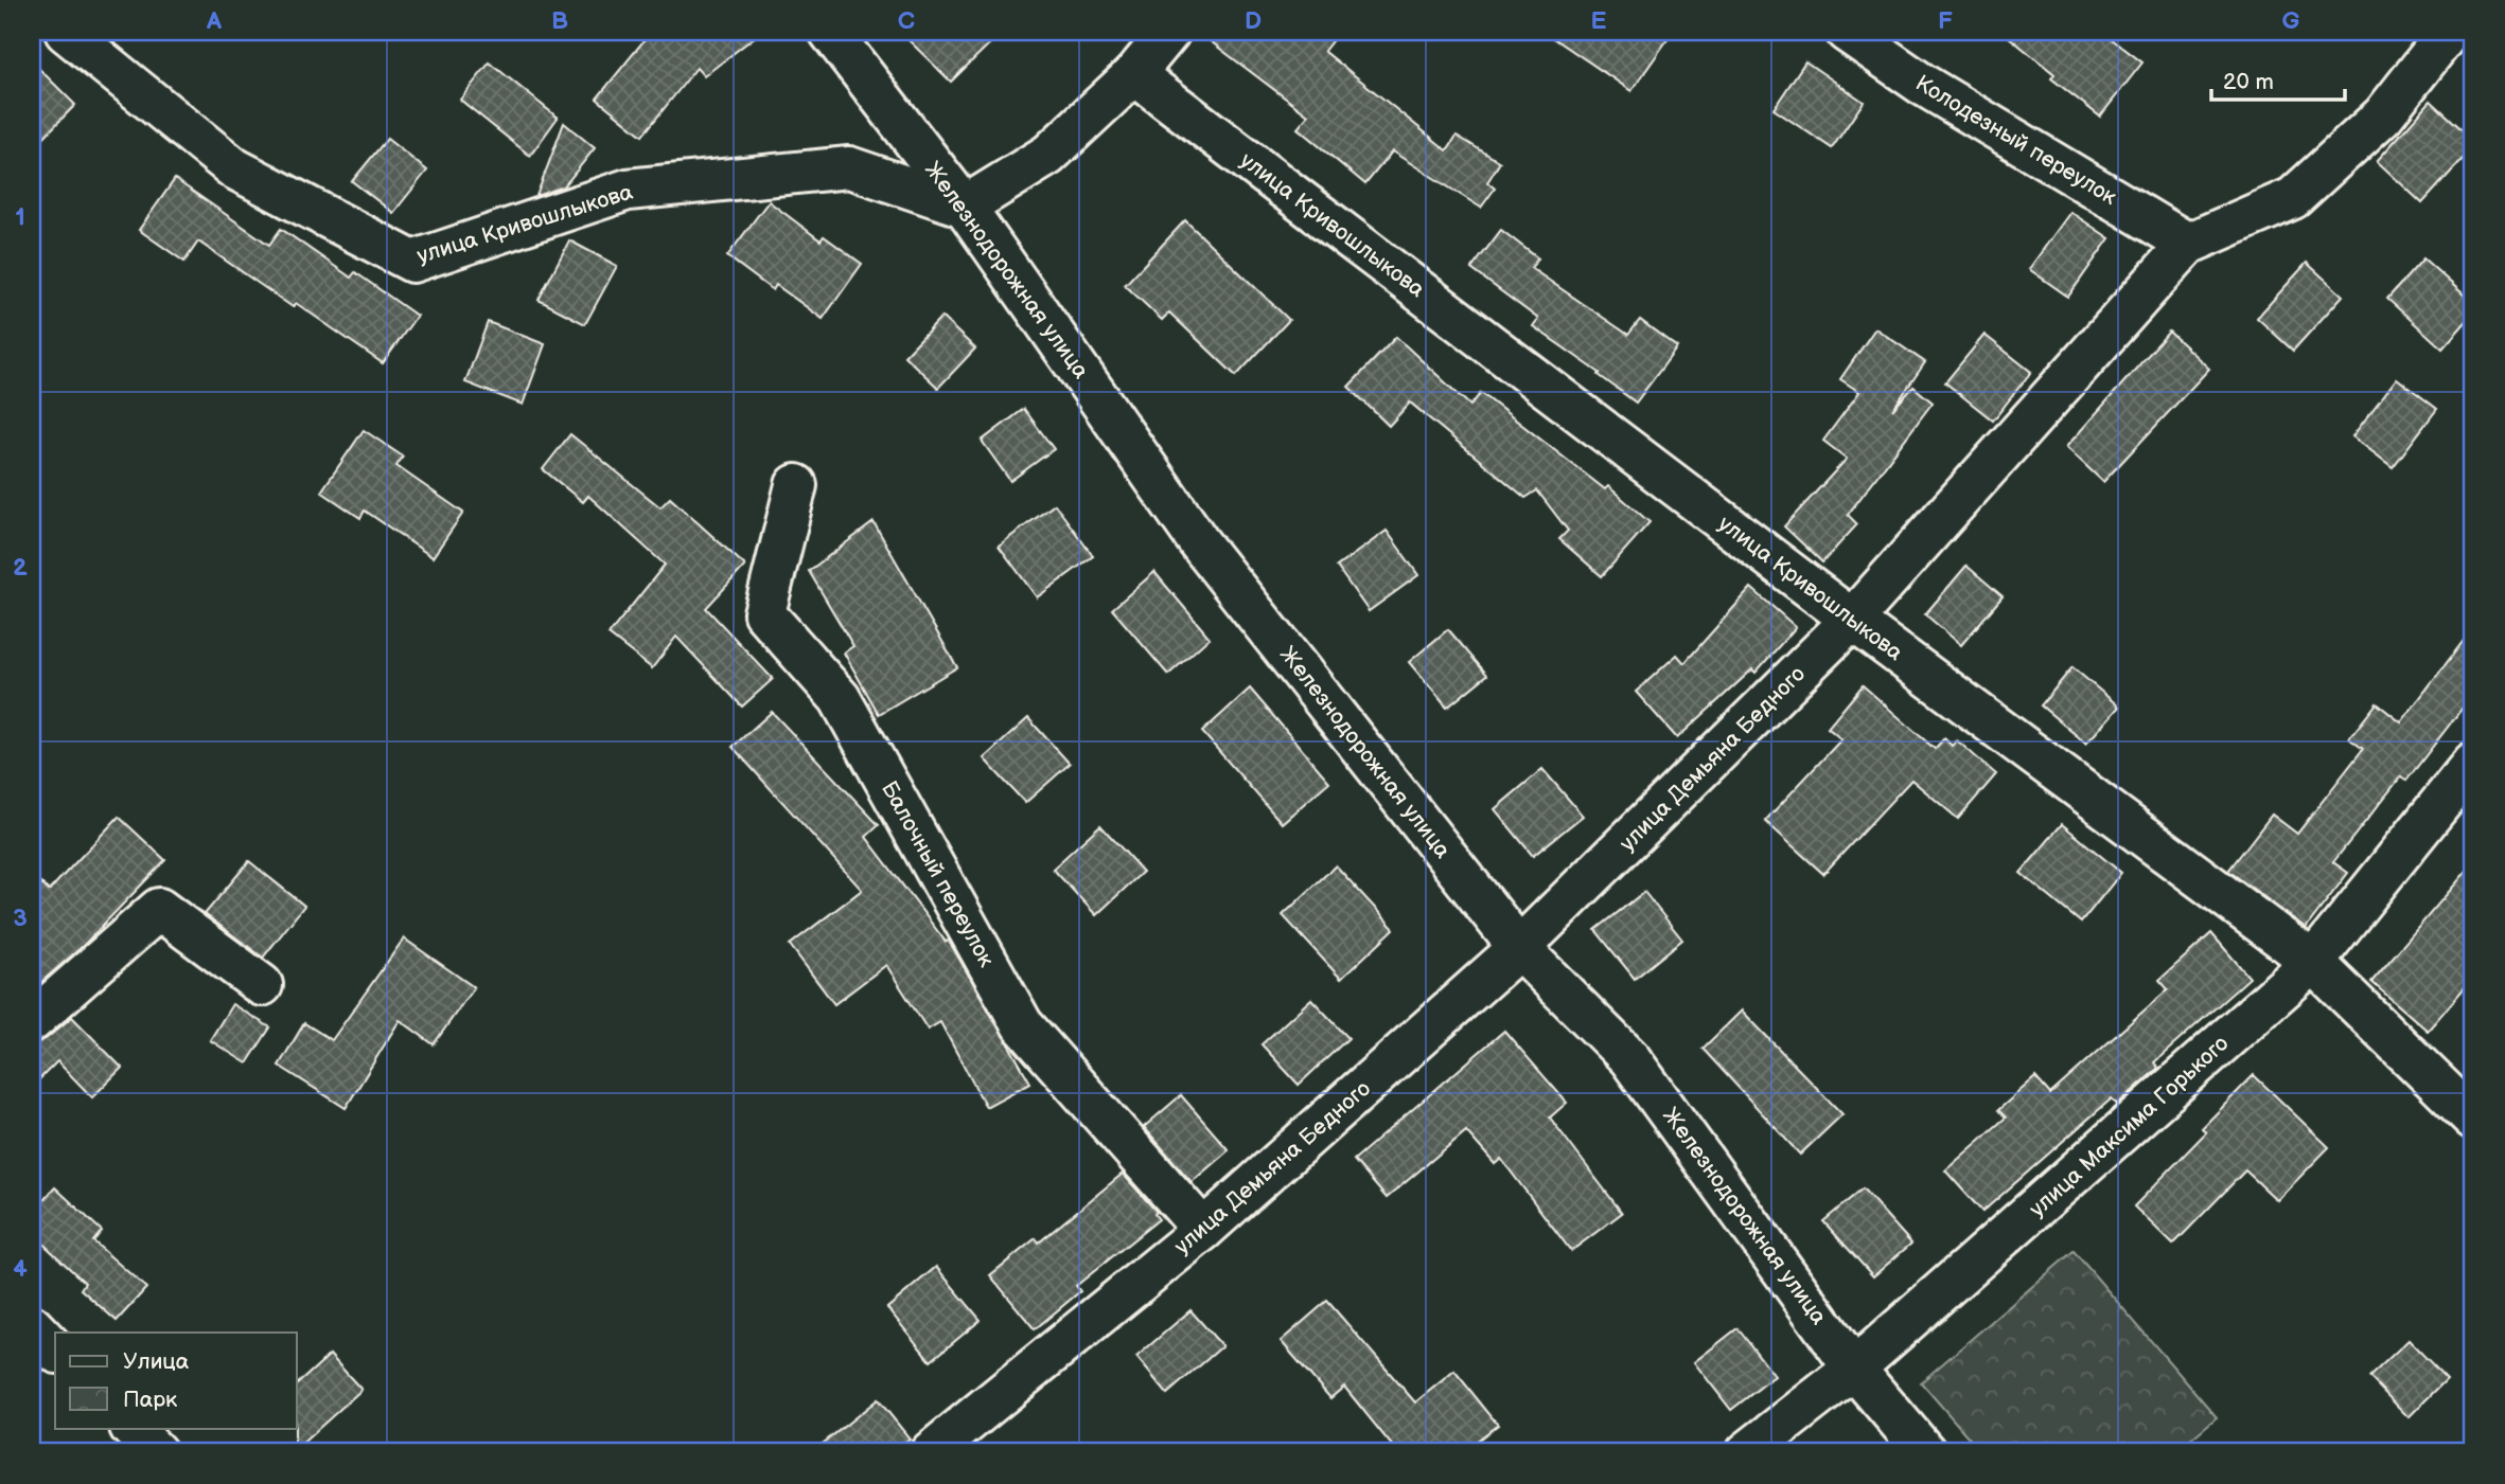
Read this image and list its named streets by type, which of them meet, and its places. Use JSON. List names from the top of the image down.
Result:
{
  "streets": {
    "street": [
      "Колодезный переулок",
      "улица Кривошлыкова",
      "Железнодорожная улица",
      "улица Демьяна Бедного",
      "Балочный переулок",
      "улица Максима Горького"
    ]
  },
  "crossings": [
    ["Колодезный переулок", "улица Демьяна Бедного"],
    ["улица Кривошлыкова", "Железнодорожная улица"],
    ["улица Кривошлыкова", "улица Демьяна Бедного"],
    ["улица Кривошлыкова", "улица Максима Горького"],
    ["Железнодорожная улица", "улица Демьяна Бедного"],
    ["Железнодорожная улица", "улица Максима Горького"],
    ["улица Демьяна Бедного", "Балочный переулок"]
  ],
  "legend": ["Улица", "Парк"],
  "scale_bar": "20 m",
  "grid": {
    "columns": [
      "A",
      "B",
      "C",
      "D",
      "E",
      "F",
      "G"
    ],
    "rows": [
      "1",
      "2",
      "3",
      "4"
    ]
  }
}
